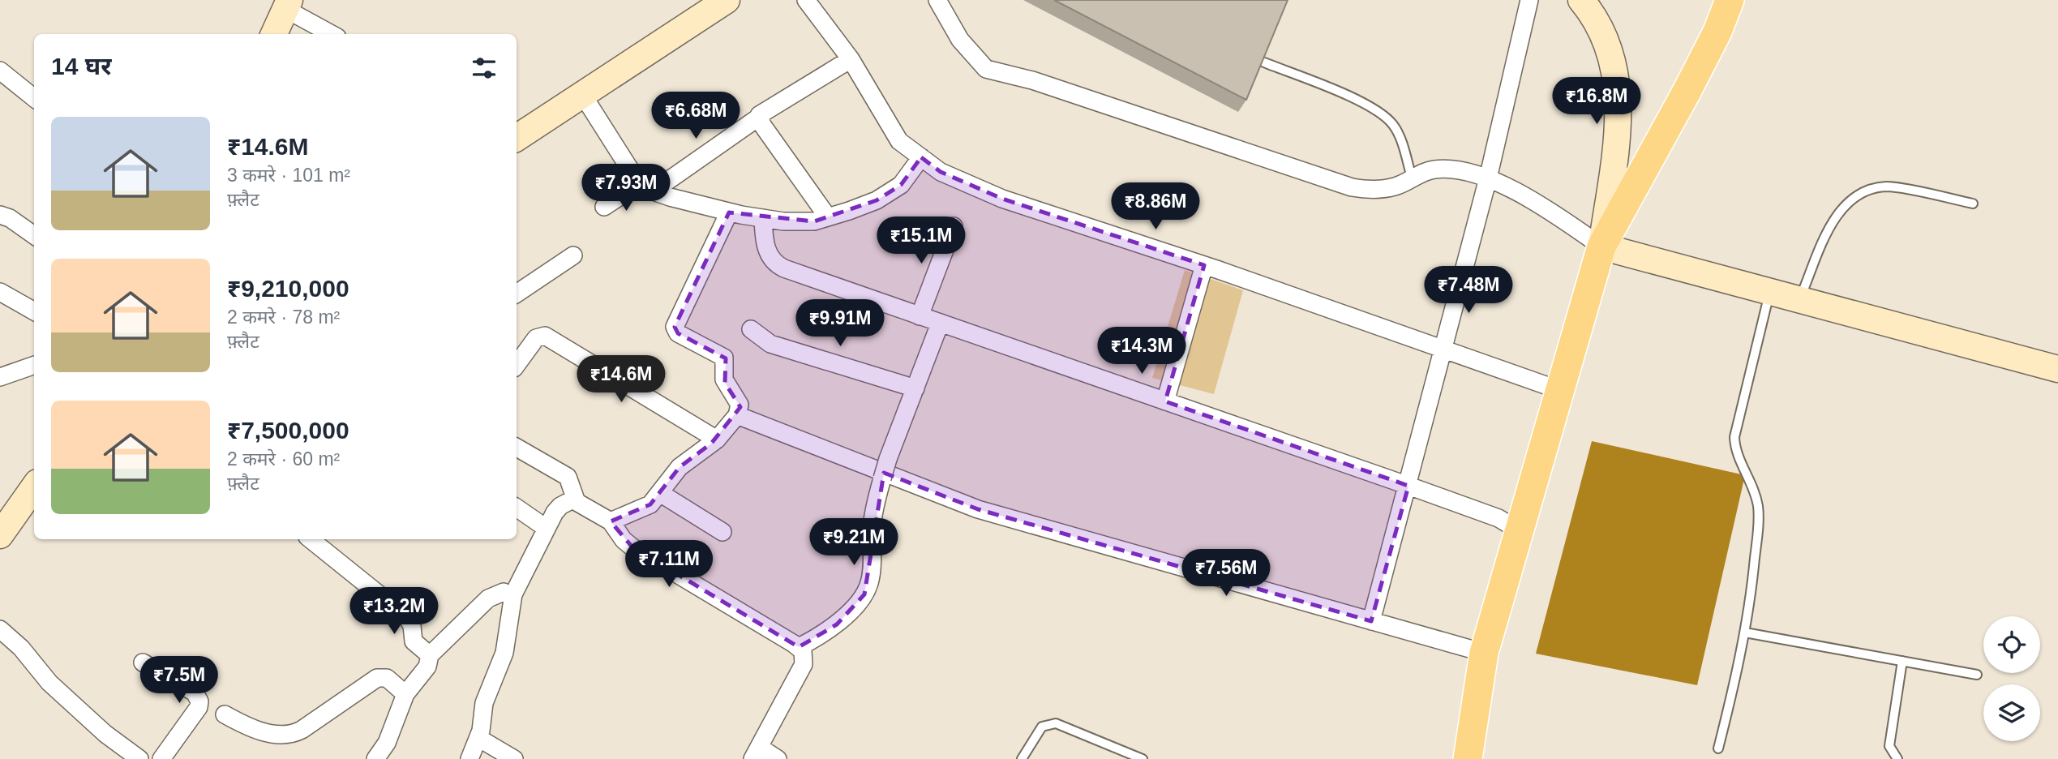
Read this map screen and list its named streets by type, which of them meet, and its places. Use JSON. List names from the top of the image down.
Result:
{
  "page": {
    "heading": "14 घर",
    "price": [
      "₹16.8M",
      "₹6.68M",
      "₹7.93M",
      "₹8.86M",
      "₹15.1M",
      "₹7.48M",
      "₹9.91M",
      "₹14.3M",
      "₹14.6M",
      "₹9.21M",
      "₹7.11M",
      "₹7.56M",
      "₹13.2M",
      "₹7.5M"
    ],
    "list": [
      {
        "name": "₹14.6M",
        "note": "3 कमरे · 101 m² · फ़्लैट"
      },
      {
        "name": "₹9,210,000",
        "note": "2 कमरे · 78 m² · फ़्लैट"
      },
      {
        "name": "₹7,500,000",
        "note": "2 कमरे · 60 m² · फ़्लैट"
      }
    ]
  }
}
